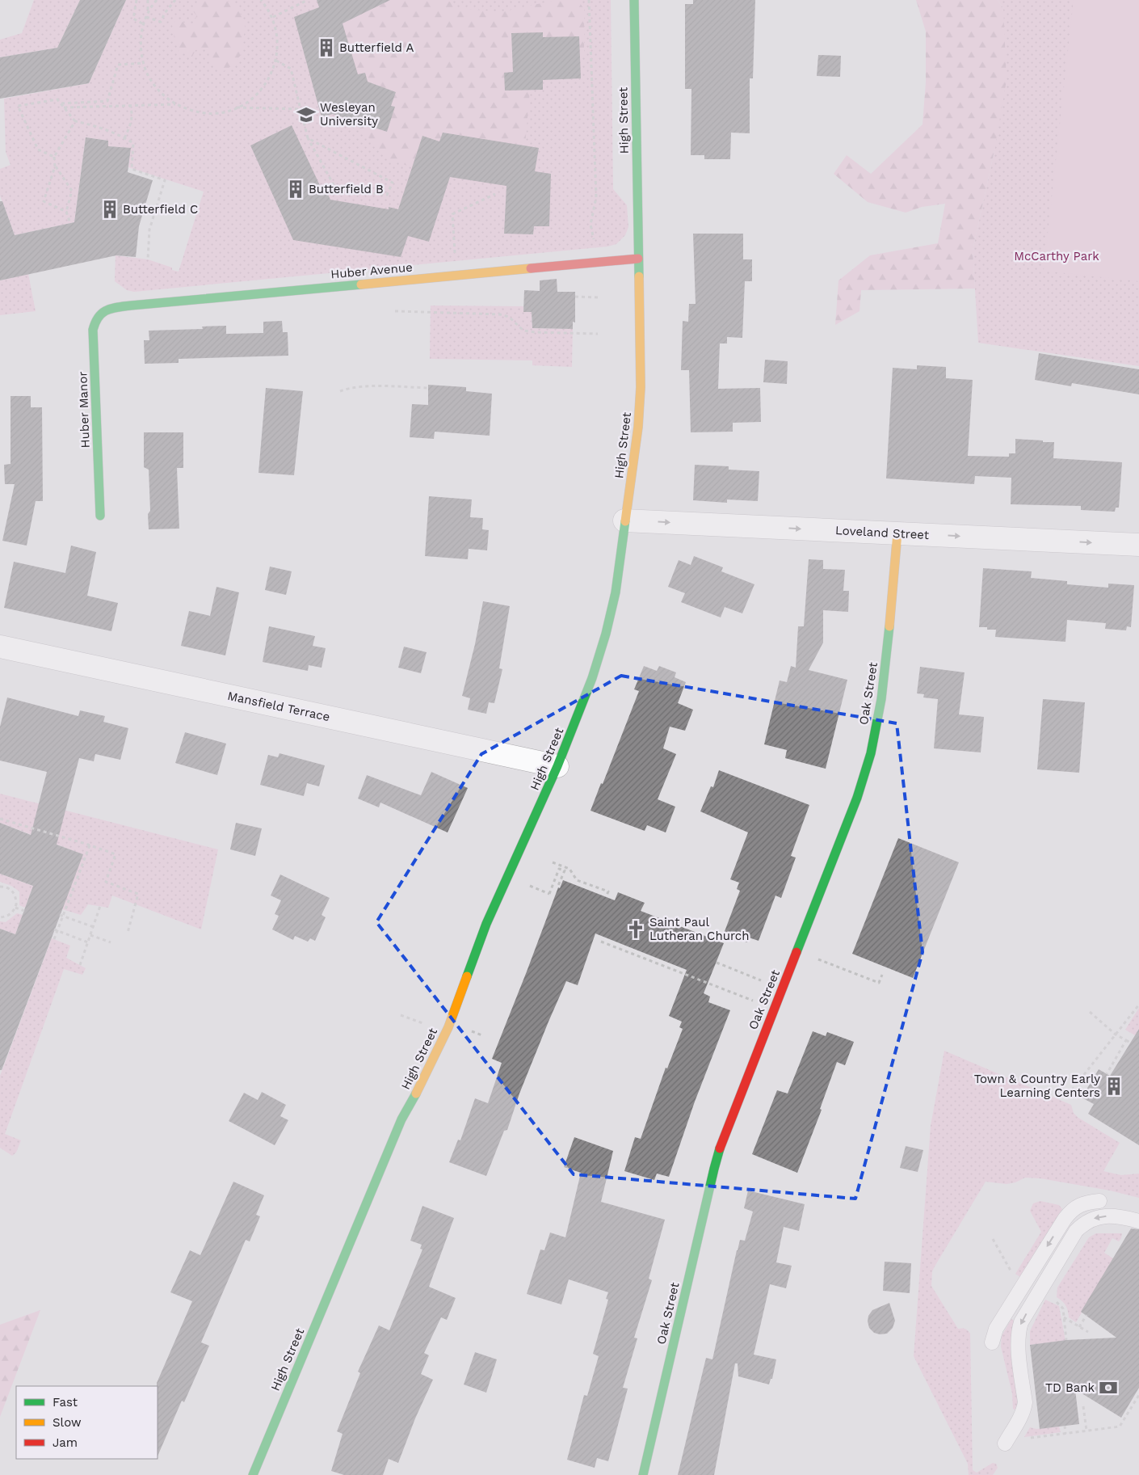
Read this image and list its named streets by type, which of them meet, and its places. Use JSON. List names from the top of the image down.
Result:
{
  "streets": {
    "street": [
      "High Street",
      "Huber Avenue",
      "Huber Manor",
      "Loveland Street",
      "Oak Street",
      "Mansfield Terrace"
    ]
  },
  "crossings": [
    ["High Street", "Huber Avenue"],
    ["High Street", "Loveland Street"],
    ["High Street", "Mansfield Terrace"],
    ["Huber Avenue", "Huber Manor"],
    ["Loveland Street", "Oak Street"]
  ],
  "one_way": ["Loveland Street"],
  "parks": ["McCarthy Park"],
  "places": {
    "building": [
      "Butterfield A",
      "Butterfield B",
      "Butterfield C",
      "Town & Country Early Learning Centers"
    ],
    "school or university": ["Wesleyan University"],
    "church": ["Saint Paul Lutheran Church"],
    "bank": ["TD Bank"]
  },
  "legend": ["Fast", "Slow", "Jam"]
}
